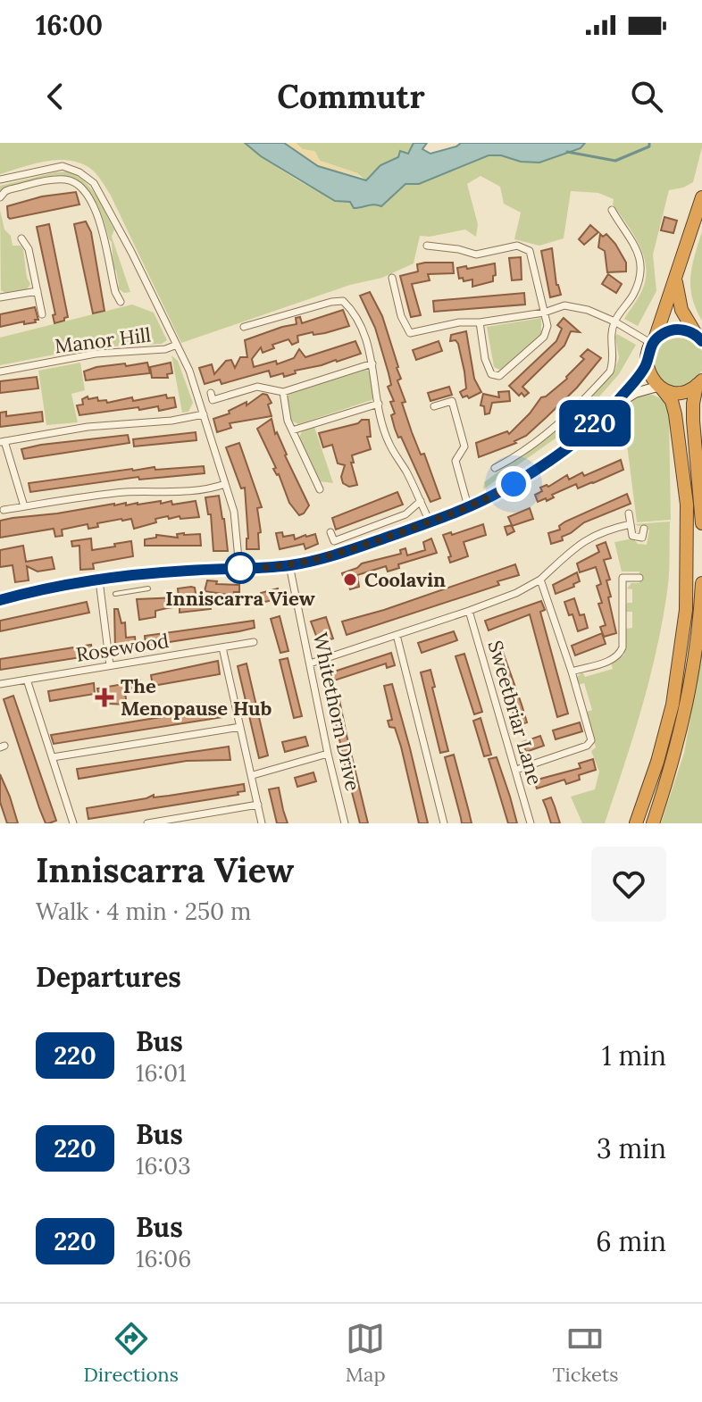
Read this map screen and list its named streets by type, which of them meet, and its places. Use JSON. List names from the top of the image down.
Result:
{
  "streets": {
    "street": [
      "Manor Hill",
      "Rosewood",
      "Whitethorn Drive",
      "Sweetbriar Lane"
    ]
  },
  "places": {
    "other": ["Inniscarra View", "Coolavin"],
    "health": ["The Menopause Hub"]
  },
  "lines": ["bus line 220"],
  "page": {
    "status": "16:00",
    "header": "Commutr",
    "on_map": "220",
    "heading": [
      ["Inniscarra View", "Walk · 4 min · 250 m"],
      "Departures"
    ],
    "list": [
      {
        "mark": "220",
        "name": "Bus",
        "note": "16:01",
        "value": "1 min"
      },
      {
        "mark": "220",
        "name": "Bus",
        "note": "16:03",
        "value": "3 min"
      },
      {
        "mark": "220",
        "name": "Bus",
        "note": "16:06",
        "value": "6 min"
      }
    ],
    "tabs": ["Directions", "Map", "Tickets"]
  }
}
